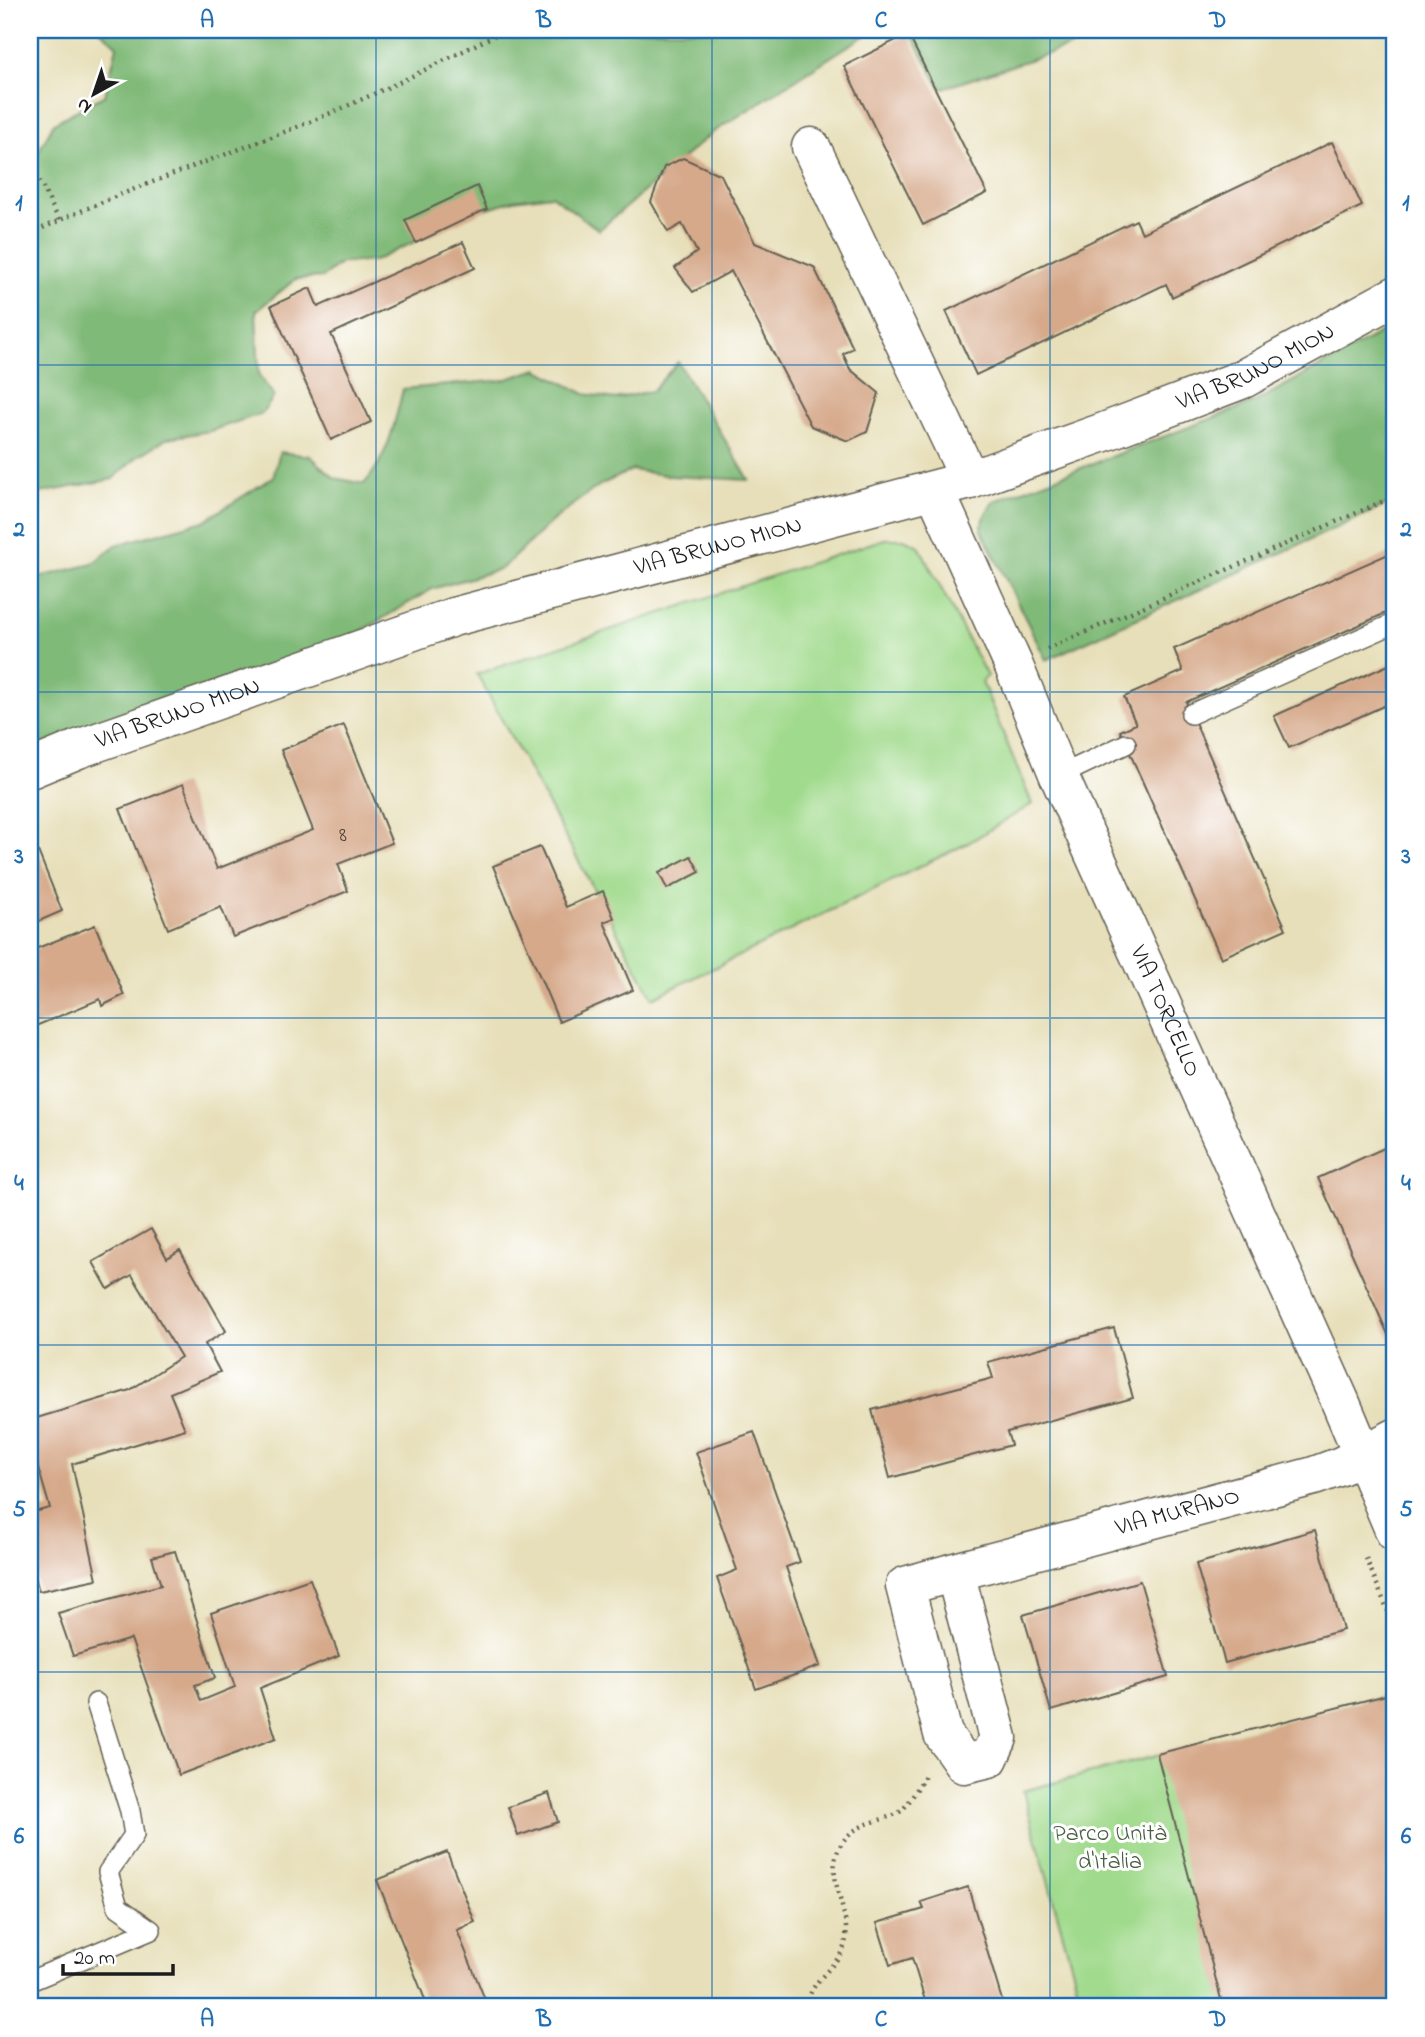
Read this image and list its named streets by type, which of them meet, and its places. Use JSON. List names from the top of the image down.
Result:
{
  "streets": {
    "street": ["VIA BRUNO MION", "VIA TORCELLO", "VIA MURANO"]
  },
  "crossings": [
    ["VIA BRUNO MION", "VIA TORCELLO"],
    ["VIA TORCELLO", "VIA MURANO"]
  ],
  "parks": ["Parco Unità d'Italia"],
  "house_numbers": ["8"],
  "scale_bar": "20 m",
  "north": "bottom left",
  "grid": {
    "columns": [
      "A",
      "B",
      "C",
      "D"
    ],
    "rows": [
      "1",
      "2",
      "3",
      "4",
      "5",
      "6"
    ]
  }
}
